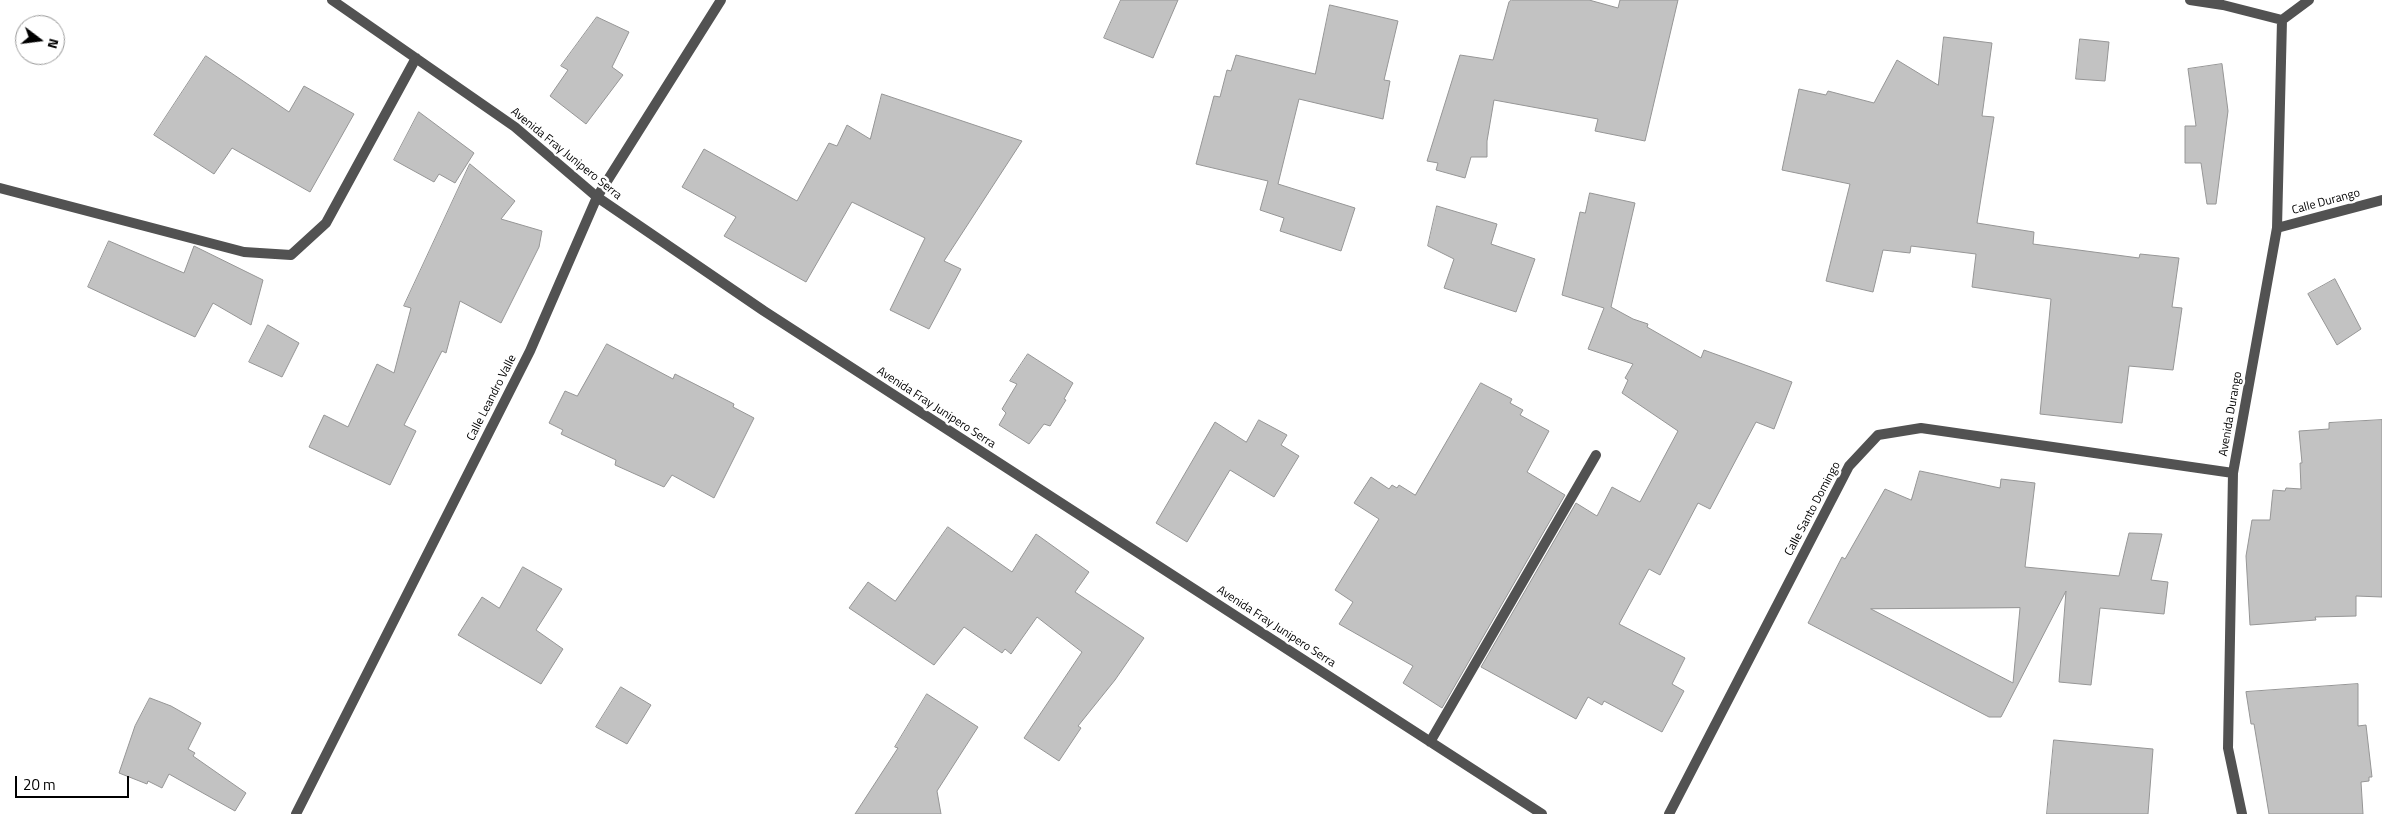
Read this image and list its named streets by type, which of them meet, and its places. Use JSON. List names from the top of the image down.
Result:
{
  "streets": {
    "street": [
      "Avenida Fray Junipero Serra",
      "Calle Durango",
      "Calle Leandro Valle",
      "Avenida Durango",
      "Calle Santo Domingo"
    ]
  },
  "crossings": [
    ["Avenida Fray Junipero Serra", "Calle Leandro Valle"],
    ["Calle Durango", "Avenida Durango"],
    ["Avenida Durango", "Calle Santo Domingo"]
  ],
  "scale_bar": "20 m",
  "north": "right"
}
